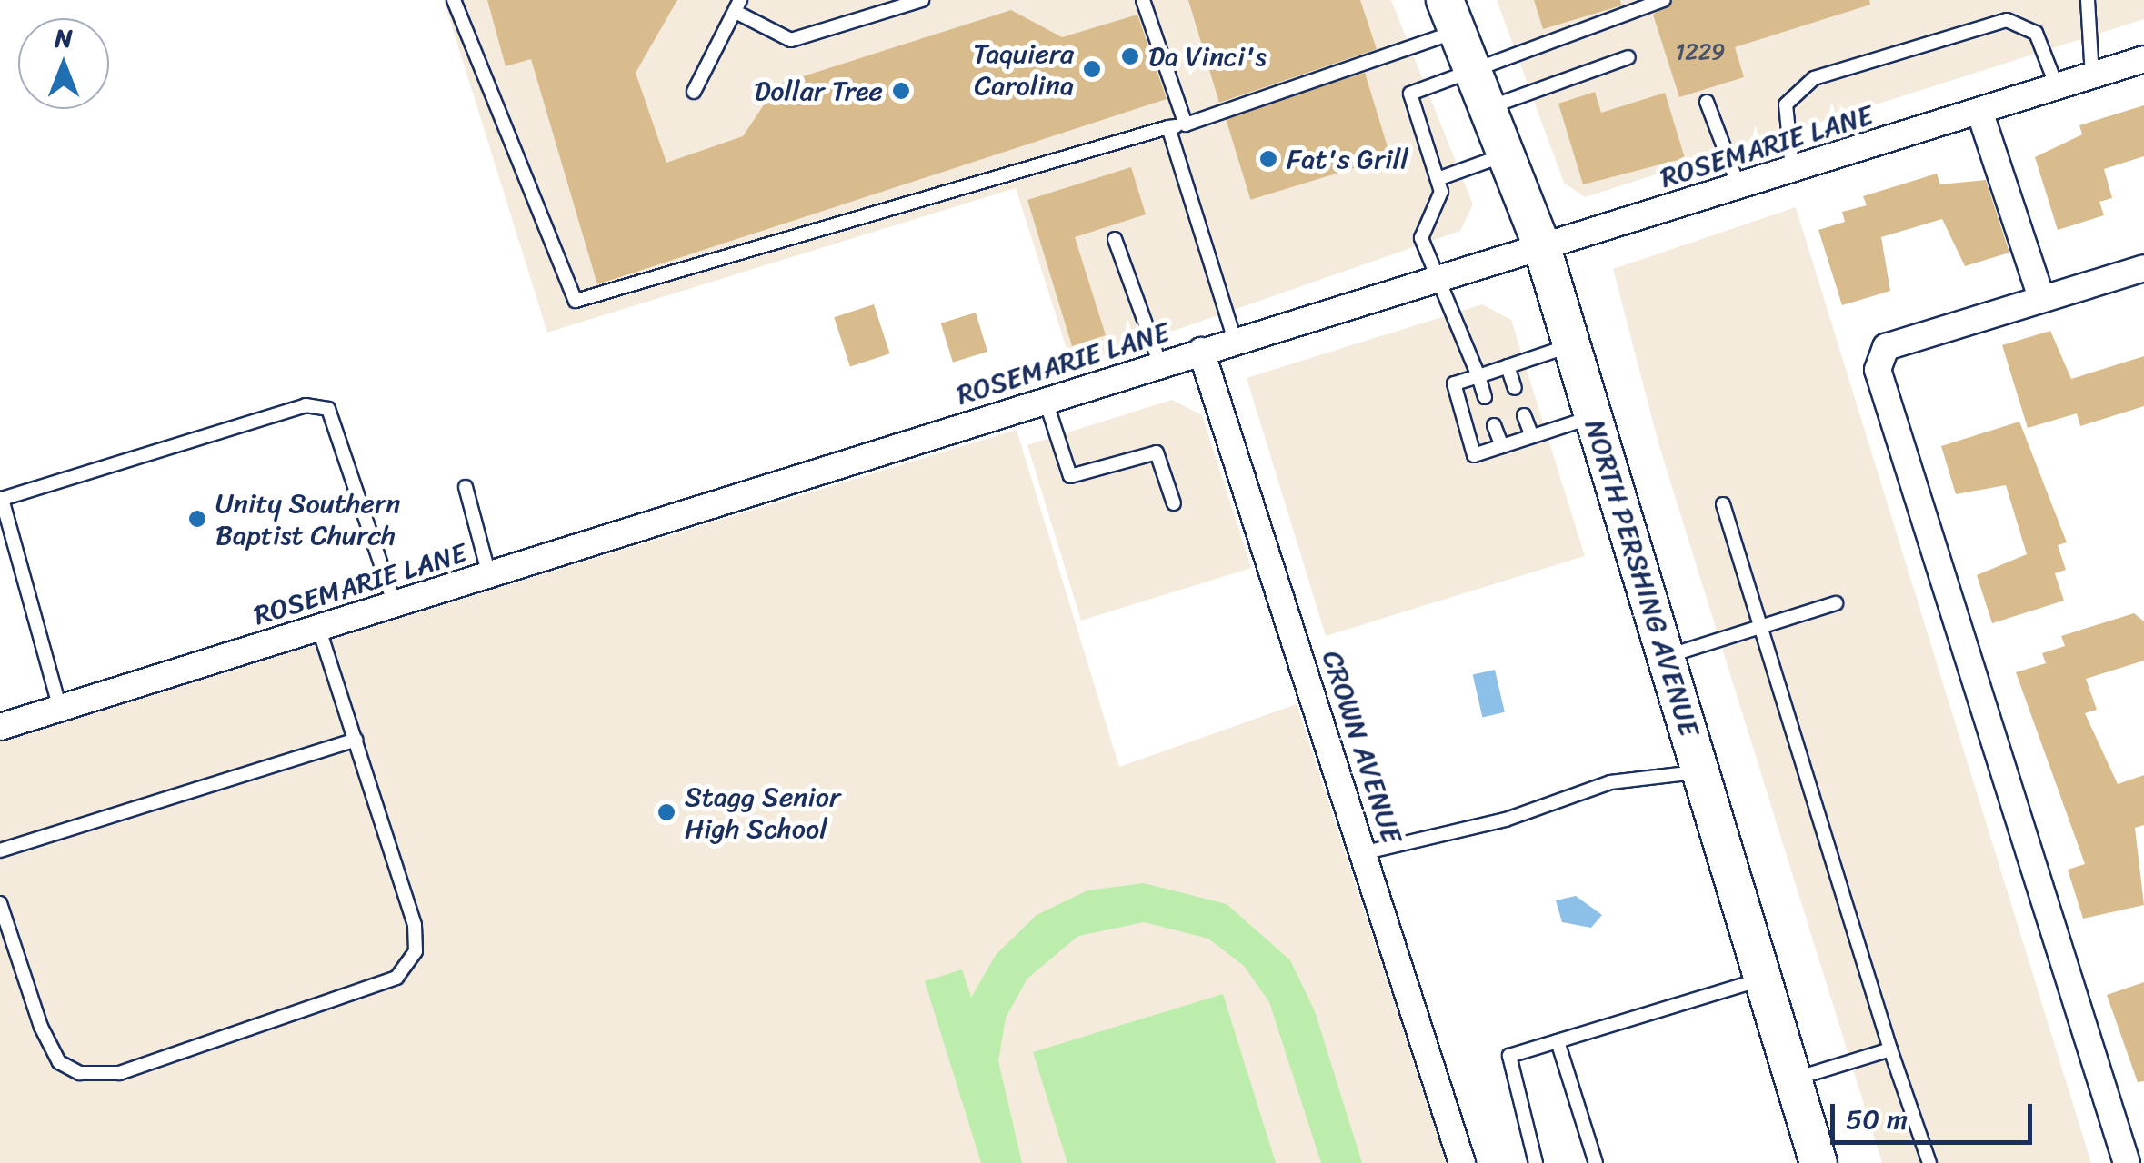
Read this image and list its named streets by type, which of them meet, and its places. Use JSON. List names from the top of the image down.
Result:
{
  "streets": {
    "main road": ["NORTH PERSHING AVENUE"],
    "street": ["ROSEMARIE LANE", "CROWN AVENUE"]
  },
  "crossings": [
    ["ROSEMARIE LANE", "NORTH PERSHING AVENUE"],
    ["ROSEMARIE LANE", "CROWN AVENUE"]
  ],
  "places": [
    "Da Vinci's",
    "Taquiera Carolina",
    "Dollar Tree",
    "Fat's Grill",
    "Unity Southern Baptist Church",
    "Stagg Senior High School"
  ],
  "house_numbers": ["1229"],
  "scale_bar": "50 m",
  "north": "top"
}
